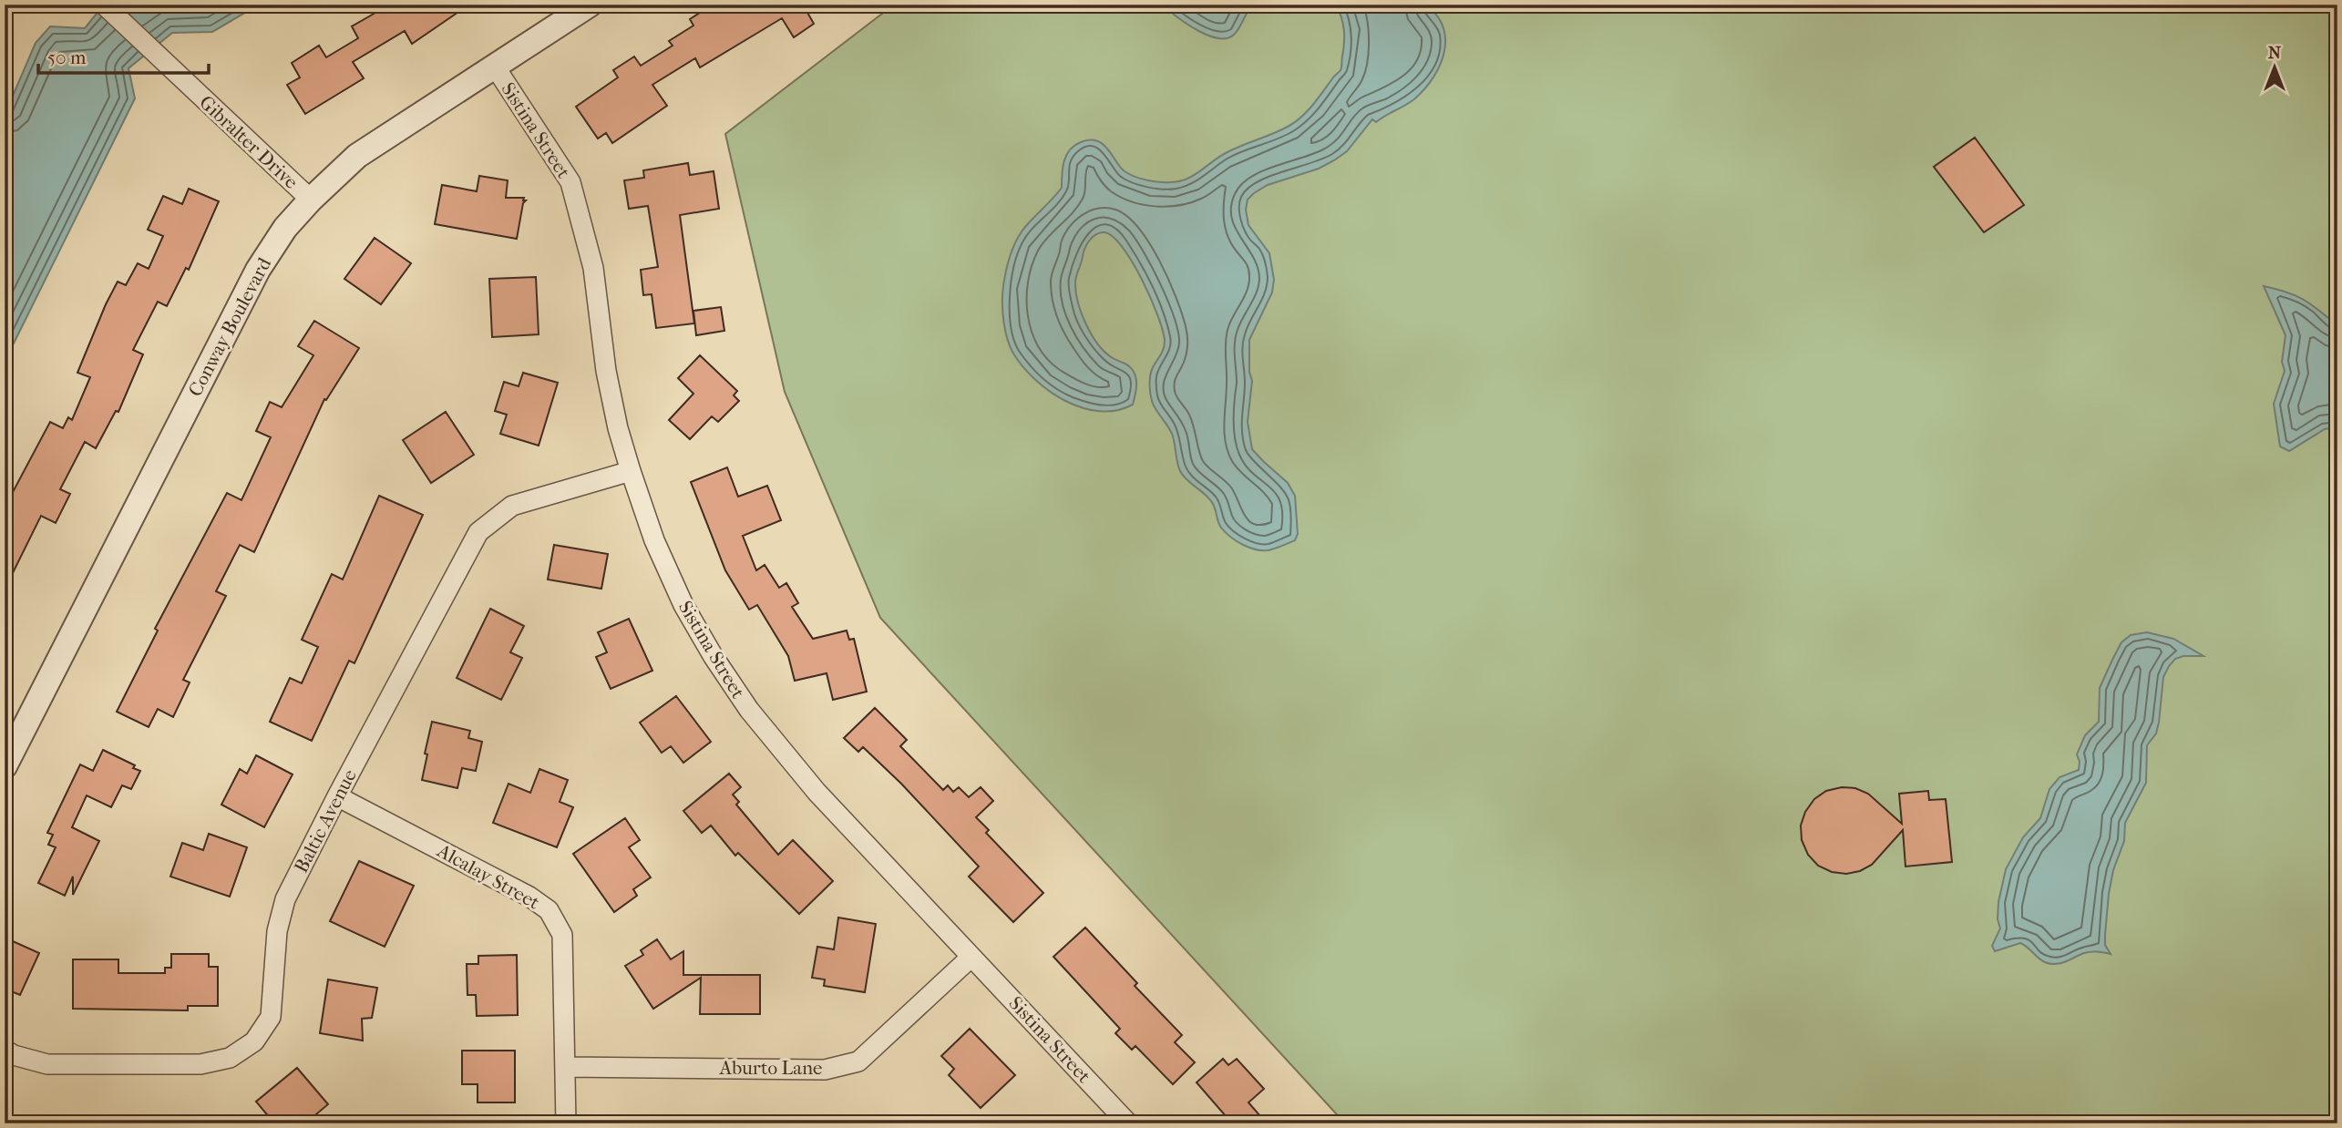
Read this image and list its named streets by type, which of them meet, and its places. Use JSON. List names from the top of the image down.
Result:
{
  "streets": {
    "street": [
      "Sistina Street",
      "Gibralter Drive",
      "Conway Boulevard",
      "Baltic Avenue",
      "Alcalay Street",
      "Aburto Lane"
    ]
  },
  "crossings": [
    ["Sistina Street", "Conway Boulevard"],
    ["Sistina Street", "Baltic Avenue"],
    ["Sistina Street", "Aburto Lane"],
    ["Gibralter Drive", "Conway Boulevard"],
    ["Baltic Avenue", "Alcalay Street"],
    ["Alcalay Street", "Aburto Lane"]
  ],
  "scale_bar": "50 m",
  "north": "top"
}
